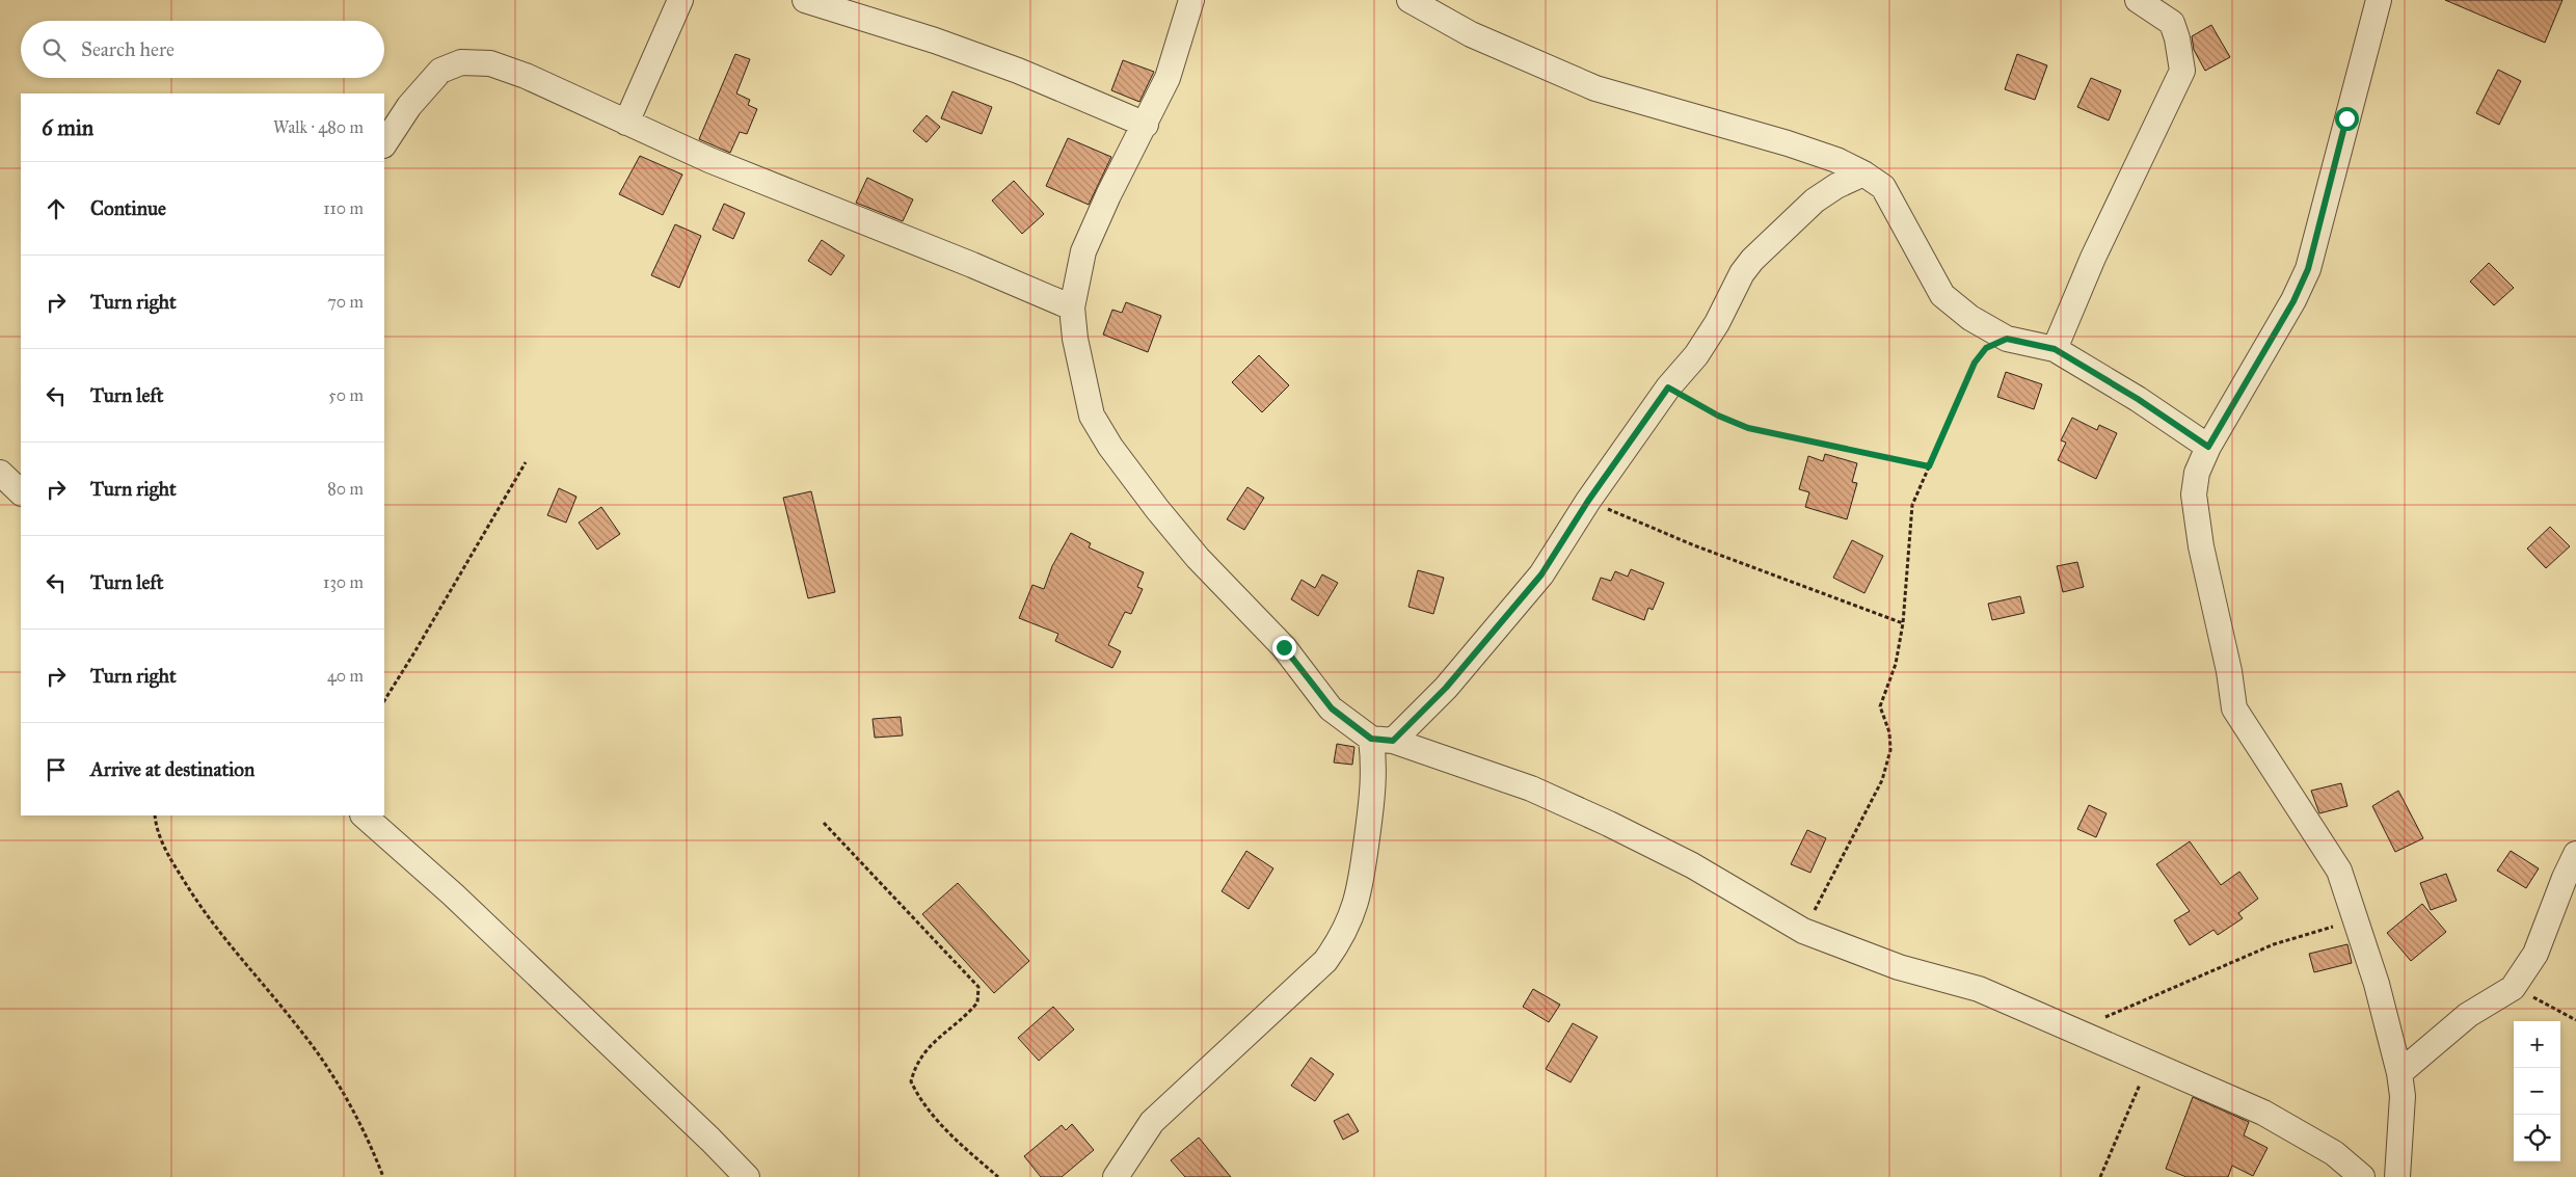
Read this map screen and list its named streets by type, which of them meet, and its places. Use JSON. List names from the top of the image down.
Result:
{
  "page": {
    "search": "Search here",
    "heading": ["6 min", "Walk · 480 m"],
    "list": [
      ["Continue", "110 m"],
      ["Turn right", "70 m"],
      ["Turn left", "50 m"],
      ["Turn right", "80 m"],
      ["Turn left", "130 m"],
      ["Turn right", "40 m"],
      "Arrive at destination"
    ],
    "map_buttons": ["+", "−"]
  }
}
